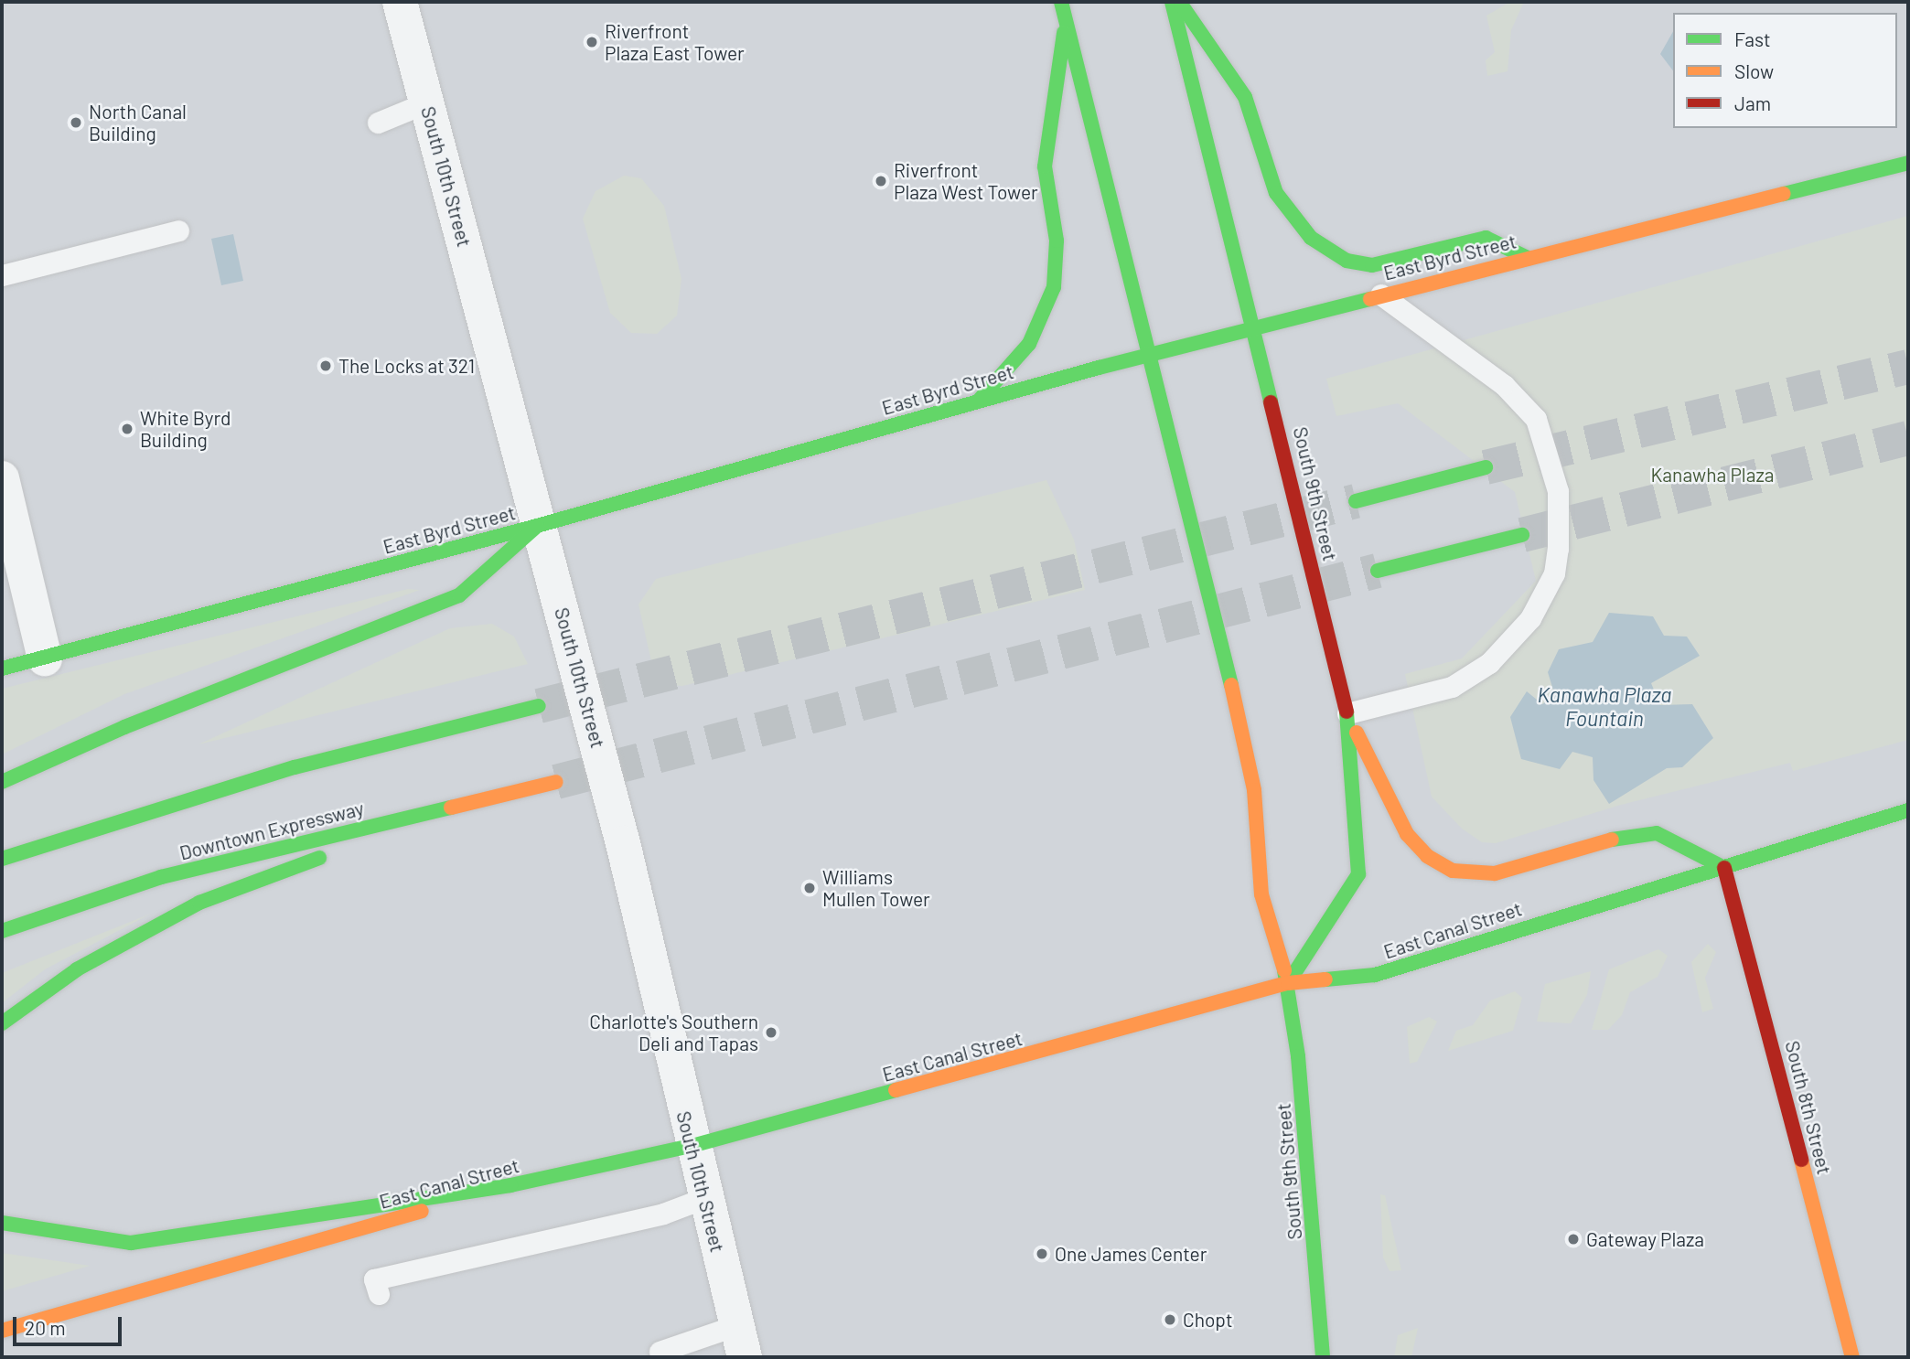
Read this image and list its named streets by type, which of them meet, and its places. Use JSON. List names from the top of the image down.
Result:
{
  "streets": {
    "main road": [
      "East Byrd Street",
      "South 9th Street",
      "Downtown Expressway",
      "East Canal Street",
      "South 8th Street"
    ],
    "street": ["South 10th Street"]
  },
  "crossings": [
    ["South 10th Street", "East Byrd Street"],
    ["South 10th Street", "East Canal Street"],
    ["East Byrd Street", "South 9th Street"],
    ["South 9th Street", "East Canal Street"],
    ["East Canal Street", "South 8th Street"]
  ],
  "water": ["Kanawha Plaza Fountain"],
  "parks": ["Kanawha Plaza"],
  "places": [
    "Riverfront Plaza East Tower",
    "North Canal Building",
    "Riverfront Plaza West Tower",
    "The Locks at 321",
    "White Byrd Building",
    "Williams Mullen Tower",
    "Charlotte's Southern Deli and Tapas",
    "Gateway Plaza",
    "One James Center",
    "Chopt"
  ],
  "legend": ["Fast", "Slow", "Jam"],
  "scale_bar": "20 m"
}
